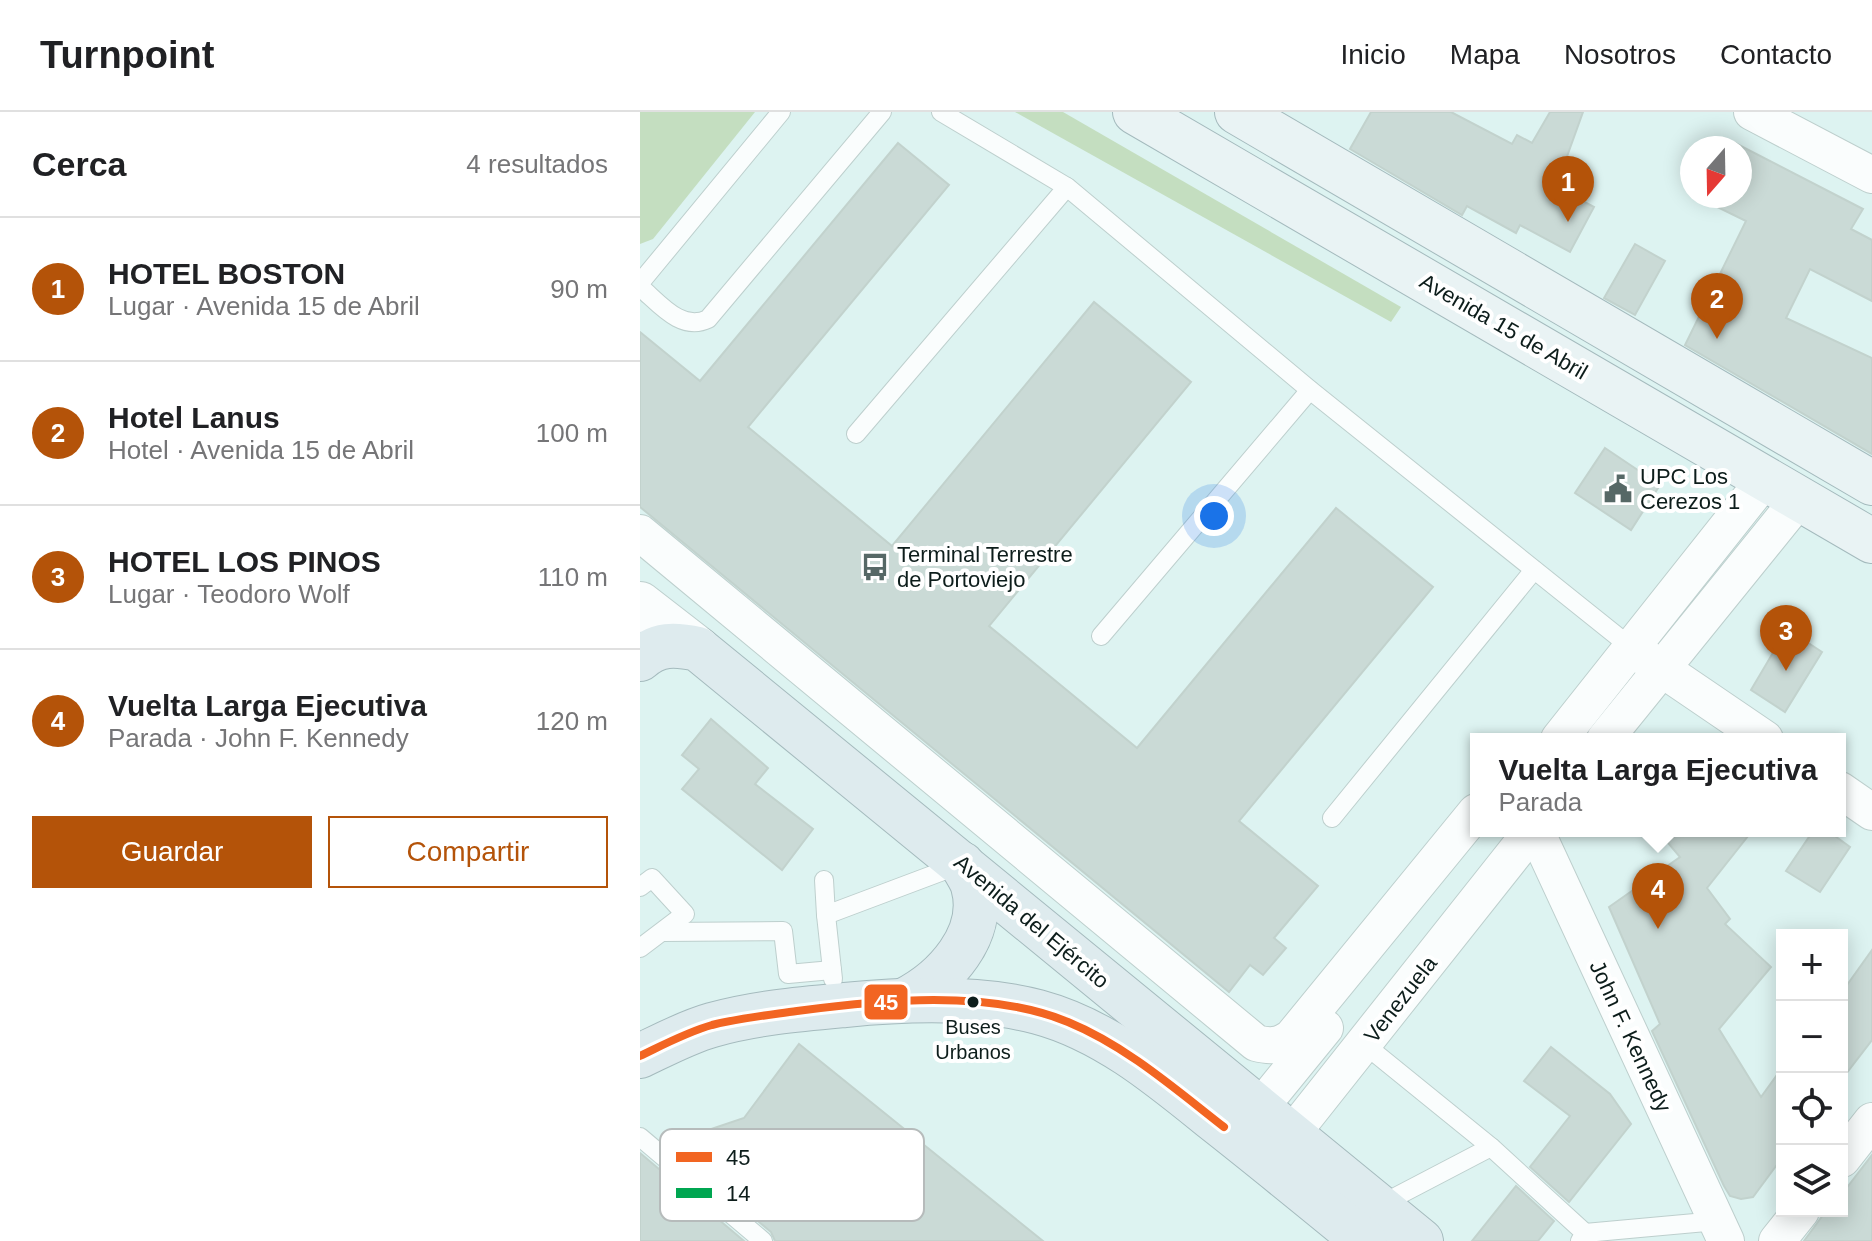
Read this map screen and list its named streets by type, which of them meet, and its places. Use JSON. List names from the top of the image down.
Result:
{
  "streets": {
    "highway": ["Avenida del Ejército"],
    "main road": ["Avenida 15 de Abril"],
    "street": ["Venezuela", "John F. Kennedy"]
  },
  "crossings": [
    ["Avenida del Ejército", "Venezuela"]
  ],
  "places": {
    "public building": ["UPC Los Cerezos 1"],
    "bus stop": ["Terminal Terrestre de Portoviejo"],
    "other": ["Buses Urbanos"]
  },
  "lines": ["transit line 45"],
  "legend": ["45", "14"],
  "north": "bottom",
  "page": {
    "header": "Turnpoint",
    "nav": [
      "Inicio",
      "Mapa",
      "Nosotros",
      "Contacto"
    ],
    "heading": ["Cerca", "4 resultados"],
    "pins": [
      "1",
      "2",
      "3",
      "4"
    ],
    "list": [
      {
        "mark": "1",
        "name": "HOTEL BOSTON",
        "note": "Lugar · Avenida 15 de Abril",
        "value": "90 m"
      },
      {
        "mark": "2",
        "name": "Hotel Lanus",
        "note": "Hotel · Avenida 15 de Abril",
        "value": "100 m"
      },
      {
        "mark": "3",
        "name": "HOTEL LOS PINOS",
        "note": "Lugar · Teodoro Wolf",
        "value": "110 m"
      },
      {
        "mark": "4",
        "name": "Vuelta Larga Ejecutiva",
        "note": "Parada · John F. Kennedy",
        "value": "120 m"
      }
    ],
    "popup": ["Vuelta Larga Ejecutiva", "Parada"],
    "buttons": ["Guardar", "Compartir"],
    "map_buttons": ["+", "−"]
  }
}
